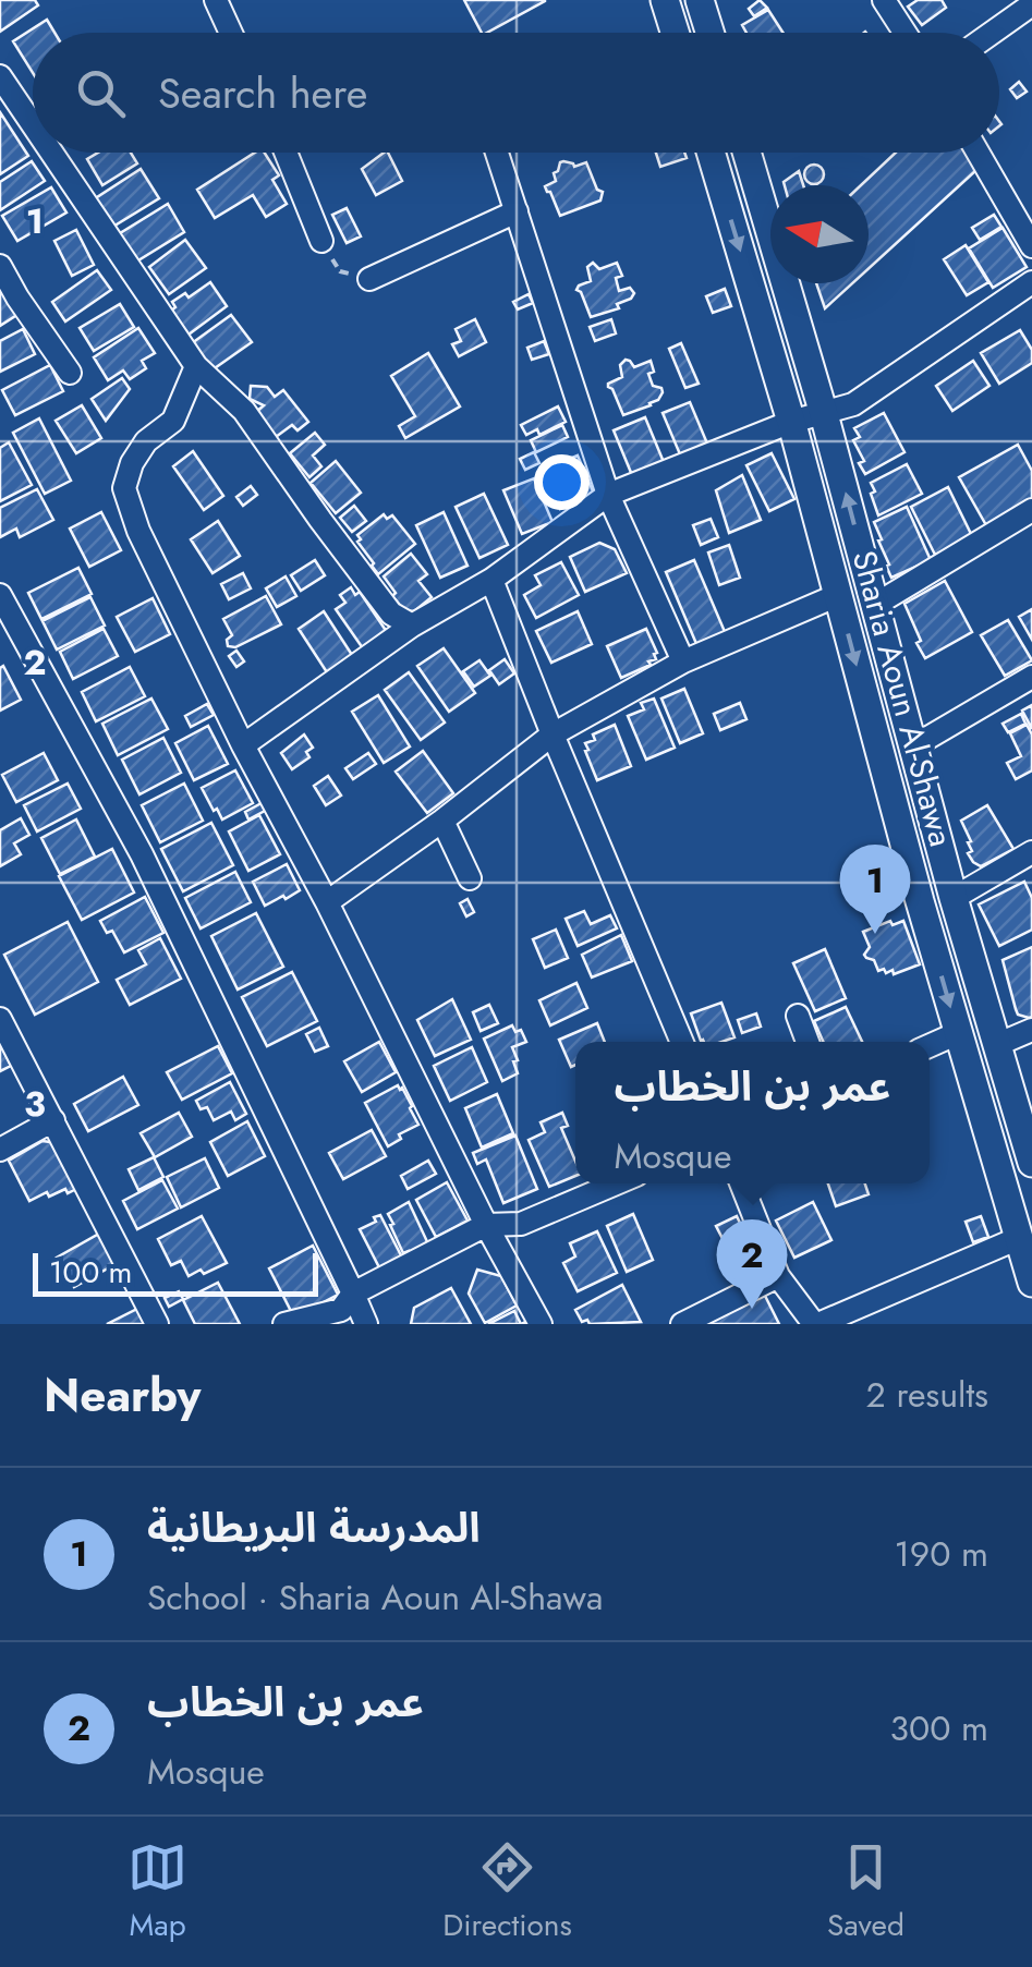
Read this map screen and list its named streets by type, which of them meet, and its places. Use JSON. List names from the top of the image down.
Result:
{
  "streets": {
    "main road": ["Sharia Aoun Al-Shawa"]
  },
  "scale_bar": "100 m",
  "north": "left",
  "page": {
    "search": "Search here",
    "pins": ["1", "2"],
    "popup": ["عمر بن الخطاب", "Mosque"],
    "scale": "100 m",
    "heading": ["Nearby", "2 results"],
    "list": [
      {
        "mark": "1",
        "name": "المدرسة البريطانية",
        "note": "School · Sharia Aoun Al-Shawa",
        "value": "190 m"
      },
      {
        "mark": "2",
        "name": "عمر بن الخطاب",
        "note": "Mosque",
        "value": "300 m"
      }
    ],
    "nav": ["Map", "Directions", "Saved"]
  },
  "grid": {
    "rows": ["1", "2", "3"]
  }
}
